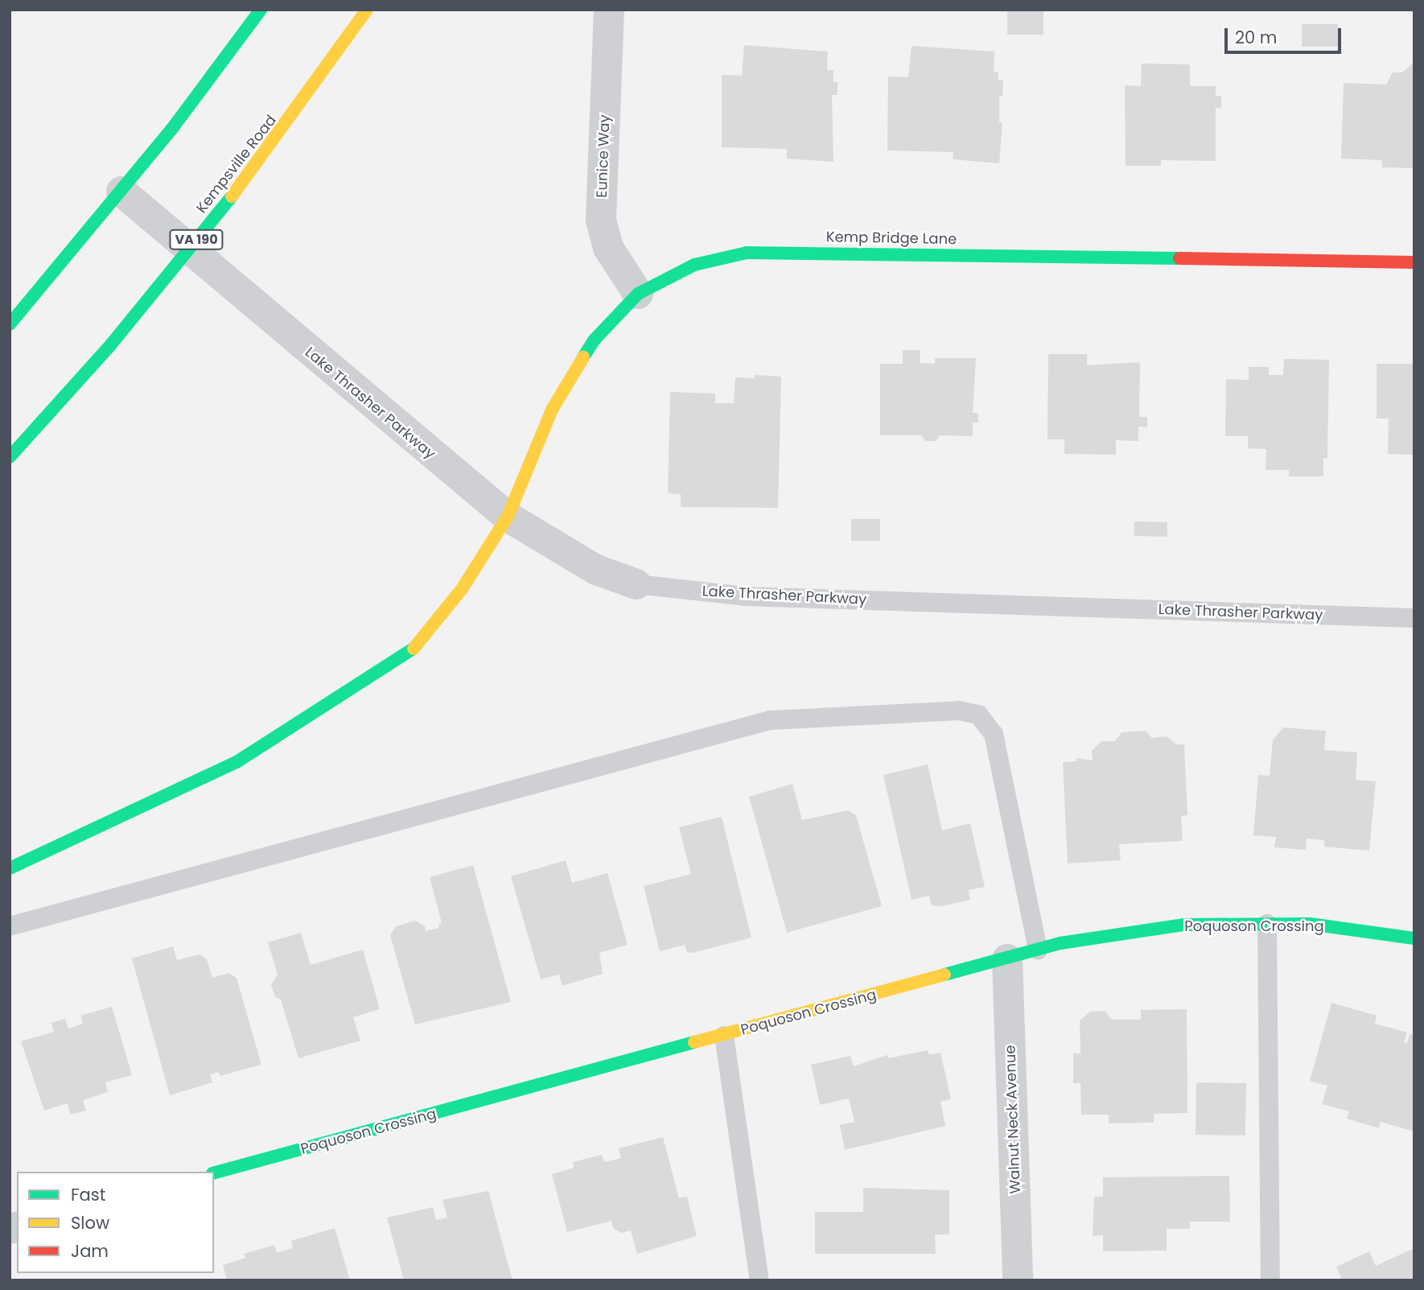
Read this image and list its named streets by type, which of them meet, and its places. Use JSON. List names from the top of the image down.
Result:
{
  "streets": {
    "street": [
      "Eunice Way",
      "Kempsville Road",
      "Kemp Bridge Lane",
      "VA 190",
      "Lake Thrasher Parkway",
      "Poquoson Crossing",
      "Walnut Neck Avenue"
    ]
  },
  "crossings": [
    ["Eunice Way", "Kemp Bridge Lane"],
    ["Kempsville Road", "Lake Thrasher Parkway"],
    ["Kemp Bridge Lane", "Lake Thrasher Parkway"],
    ["Poquoson Crossing", "Walnut Neck Avenue"]
  ],
  "legend": ["Fast", "Slow", "Jam"],
  "scale_bar": "20 m"
}
